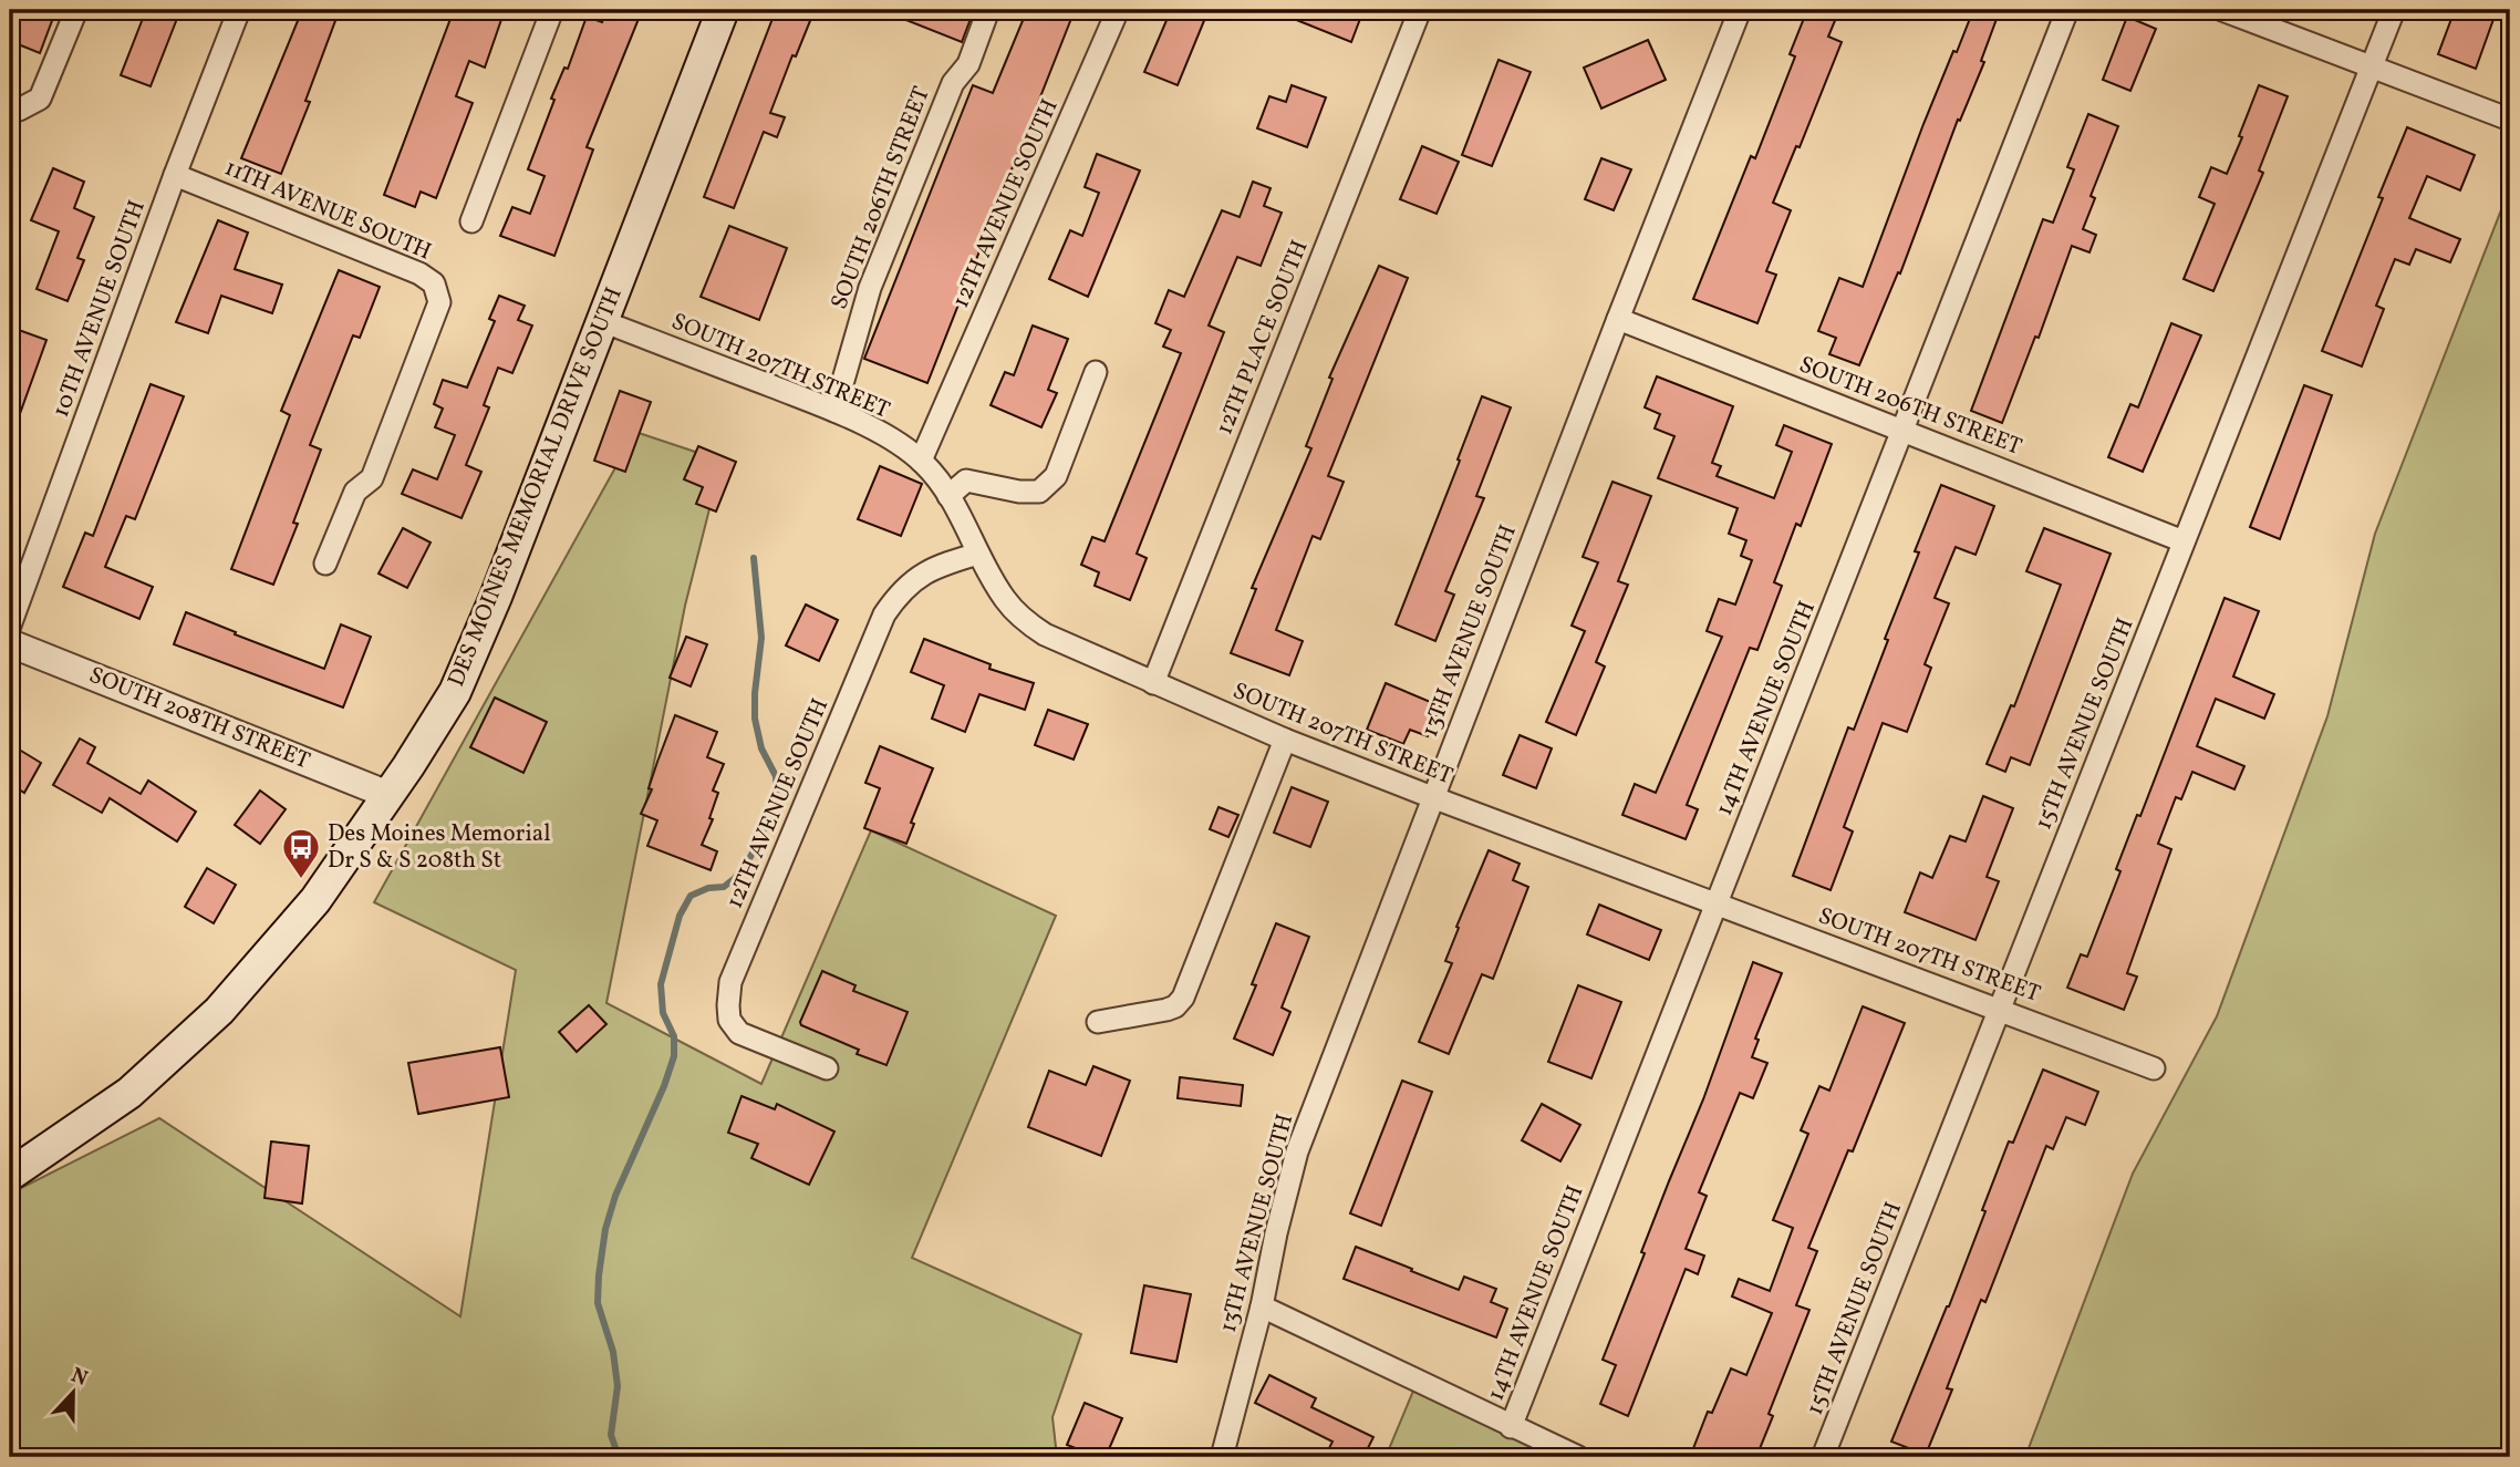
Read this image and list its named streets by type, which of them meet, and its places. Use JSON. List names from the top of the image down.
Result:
{
  "streets": {
    "main road": ["DES MOINES MEMORIAL DRIVE SOUTH"],
    "street": [
      "SOUTH 206TH STREET",
      "12TH AVENUE SOUTH",
      "11TH AVENUE SOUTH",
      "10TH AVENUE SOUTH",
      "12TH PLACE SOUTH",
      "SOUTH 207TH STREET",
      "13TH AVENUE SOUTH",
      "14TH AVENUE SOUTH",
      "SOUTH 208TH STREET",
      "15TH AVENUE SOUTH"
    ]
  },
  "crossings": [
    ["SOUTH 206TH STREET", "SOUTH 207TH STREET"],
    ["SOUTH 206TH STREET", "13TH AVENUE SOUTH"],
    ["SOUTH 206TH STREET", "14TH AVENUE SOUTH"],
    ["SOUTH 206TH STREET", "15TH AVENUE SOUTH"],
    ["12TH AVENUE SOUTH", "SOUTH 207TH STREET"],
    ["11TH AVENUE SOUTH", "10TH AVENUE SOUTH"],
    ["12TH PLACE SOUTH", "SOUTH 207TH STREET"],
    ["SOUTH 207TH STREET", "DES MOINES MEMORIAL DRIVE SOUTH"],
    ["SOUTH 207TH STREET", "13TH AVENUE SOUTH"],
    ["SOUTH 207TH STREET", "14TH AVENUE SOUTH"],
    ["SOUTH 207TH STREET", "15TH AVENUE SOUTH"],
    ["DES MOINES MEMORIAL DRIVE SOUTH", "SOUTH 208TH STREET"]
  ],
  "places": {
    "bus stop": ["Des Moines Memorial Dr S & S 208th St"]
  },
  "north": "top"
}
